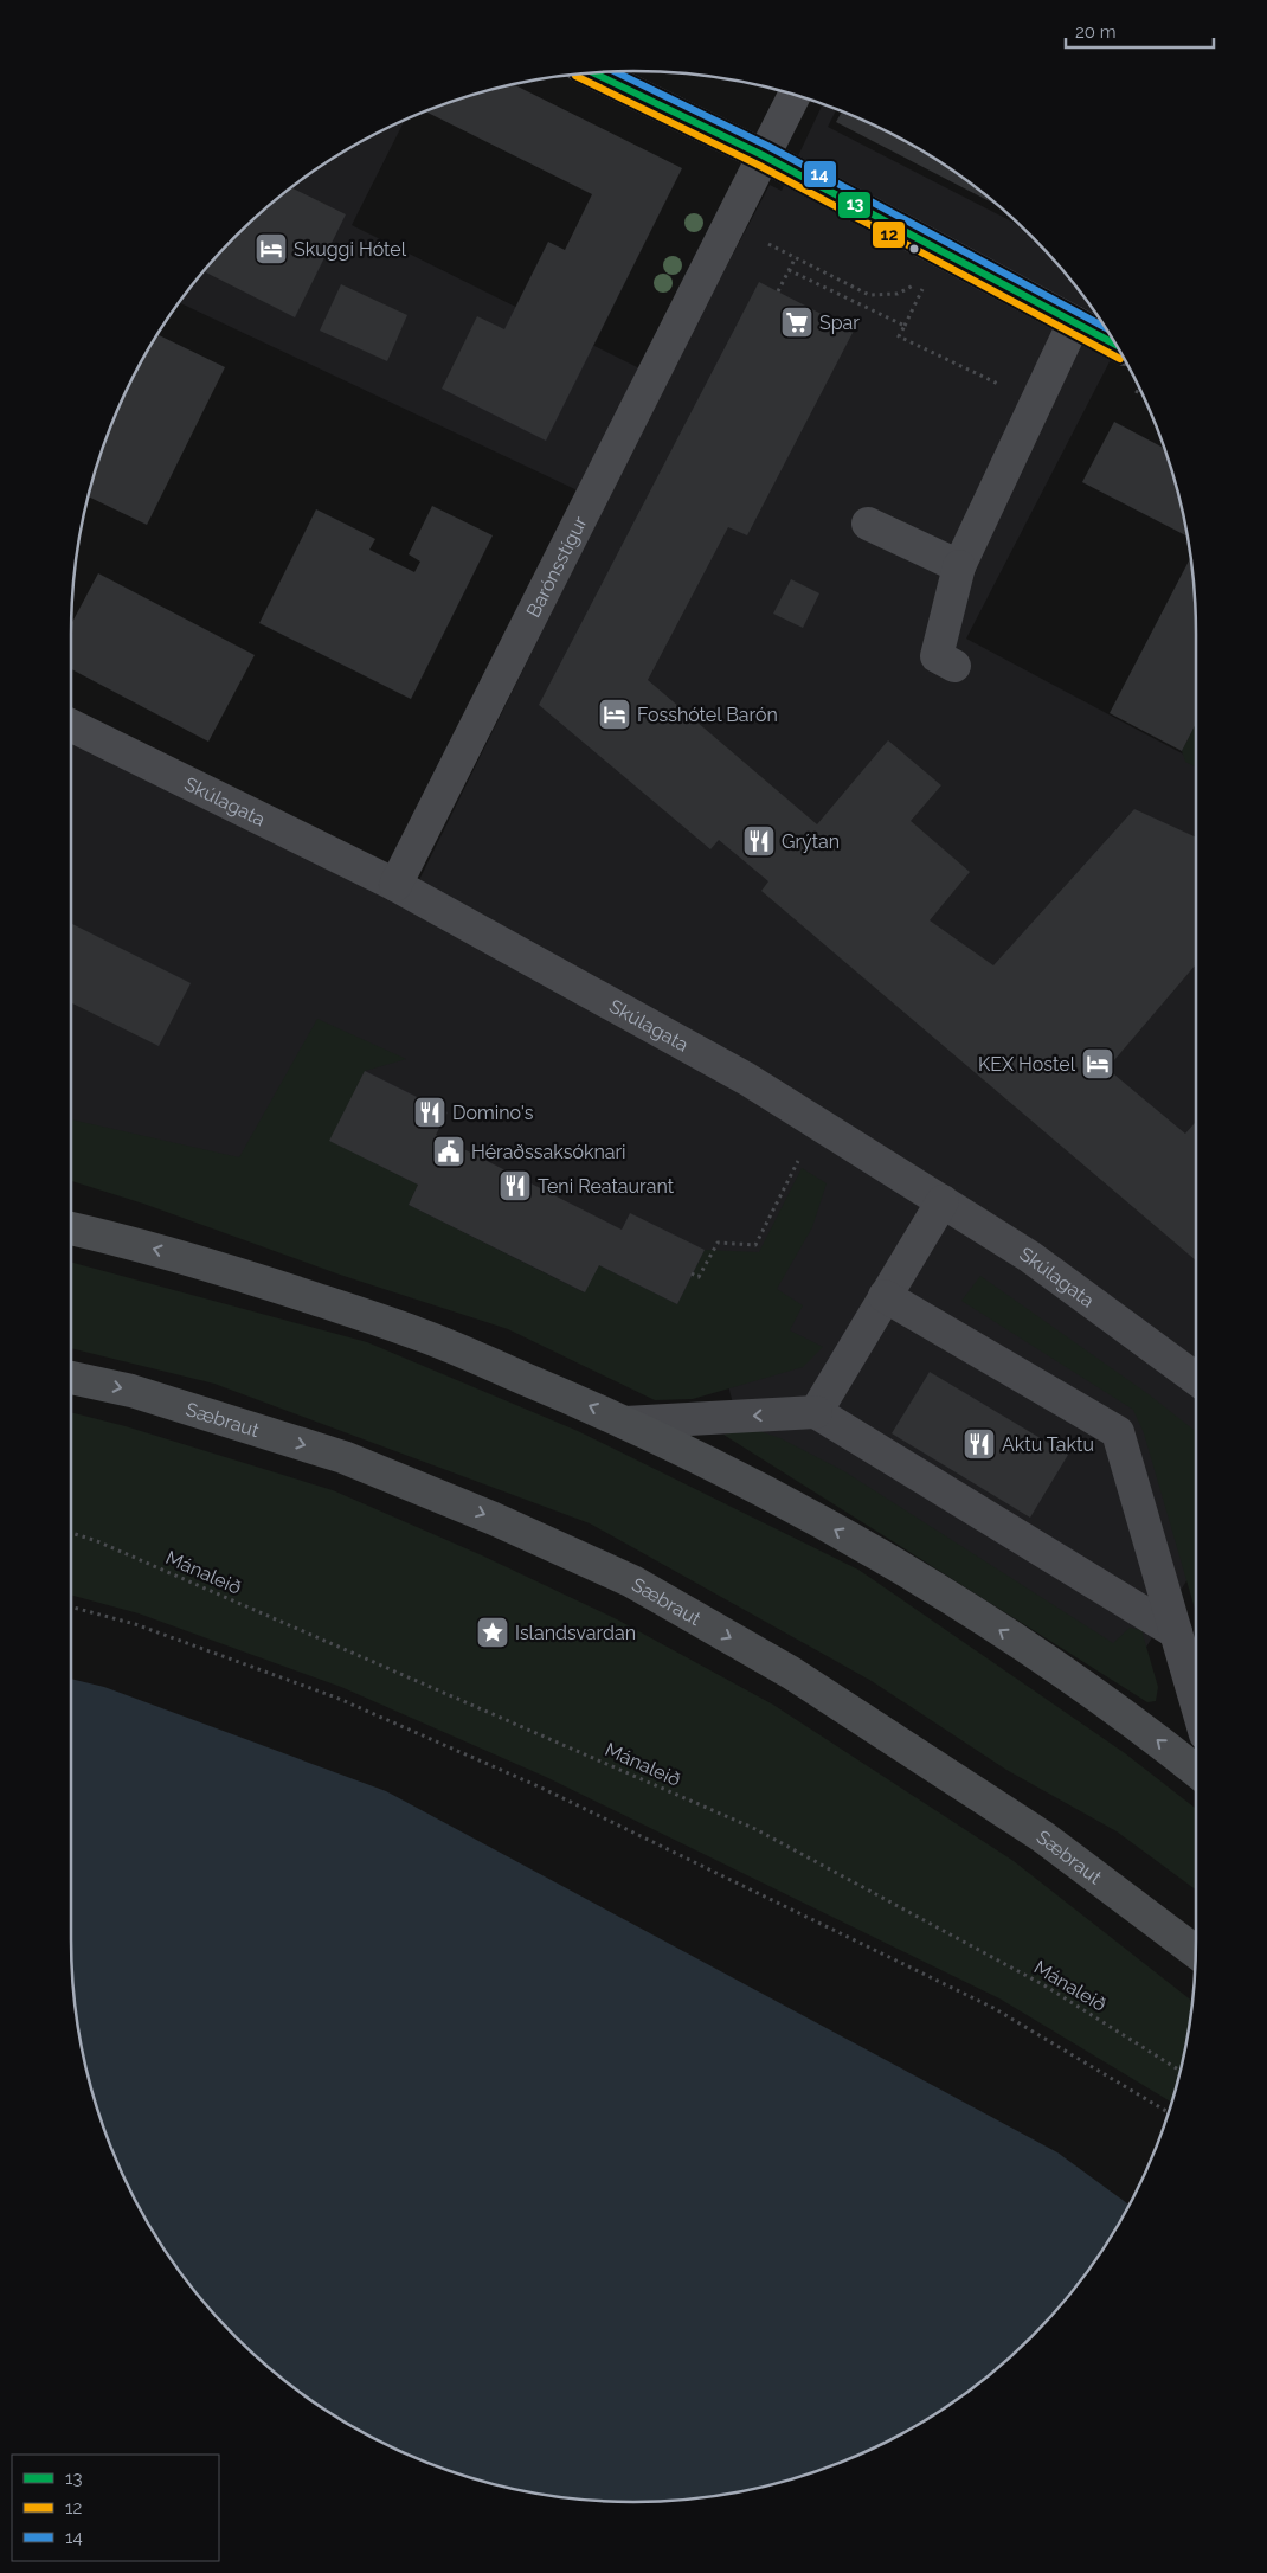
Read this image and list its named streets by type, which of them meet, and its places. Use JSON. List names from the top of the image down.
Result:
{
  "streets": {
    "main road": ["Sæbraut"],
    "street": ["Barónsstígur", "Skúlagata"],
    "path": ["Mánaleið"]
  },
  "crossings": [
    ["Barónsstígur", "Skúlagata"]
  ],
  "places": {
    "hotel": ["Skuggi Hótel", "Fosshótel Barón", "KEX Hostel"],
    "supermarket": ["Spar"],
    "restaurant": [
      "Grýtan",
      "Domino's",
      "Teni Reataurant",
      "Aktu Taktu"
    ],
    "public building": ["Héraðssaksóknari"],
    "place": ["Islandsvardan"]
  },
  "lines": ["transit line 14", "transit line 13", "transit line 12"],
  "legend": ["13", "12", "14"],
  "scale_bar": "20 m"
}
